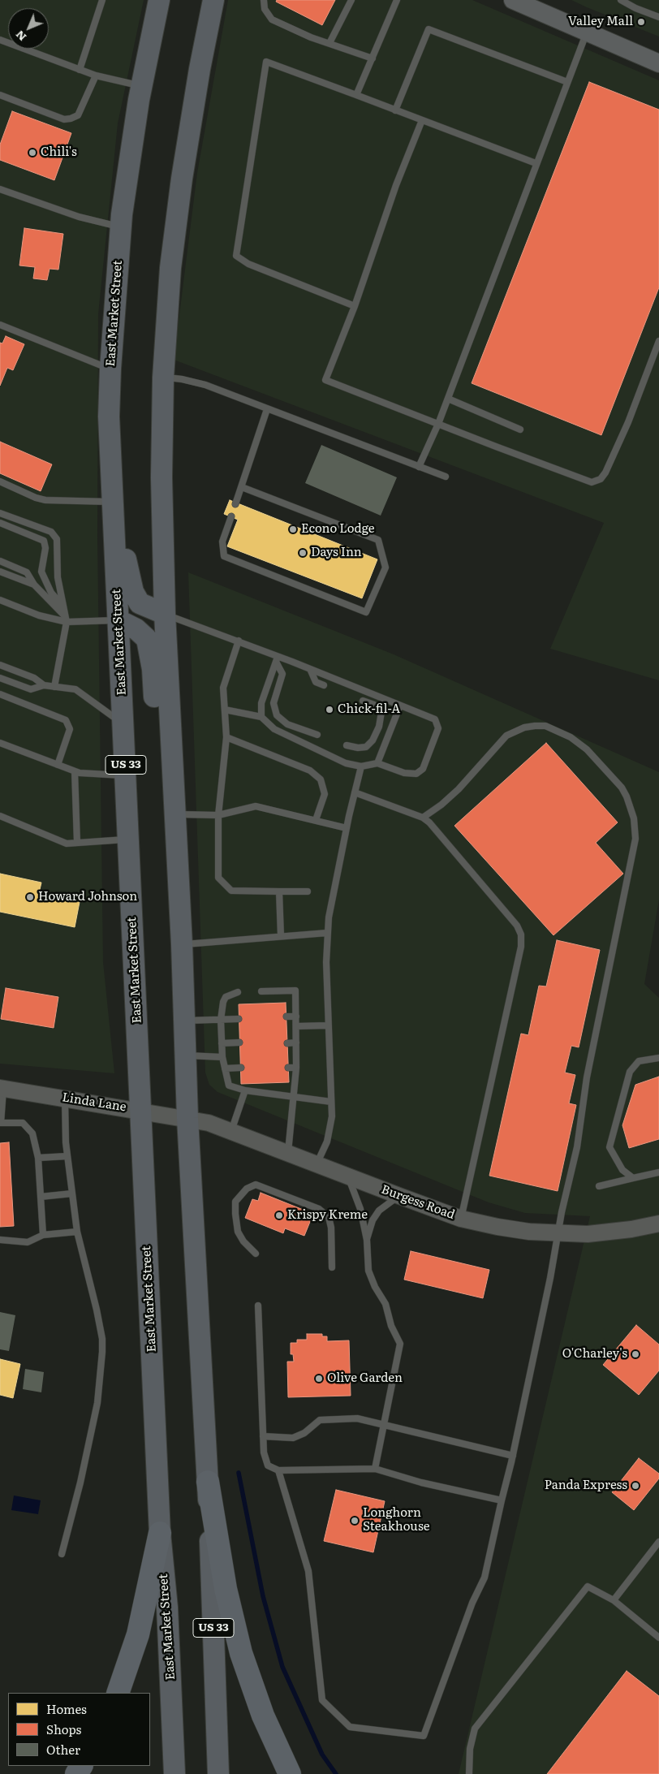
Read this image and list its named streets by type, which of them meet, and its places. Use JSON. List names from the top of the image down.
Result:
{
  "streets": {
    "highway": ["East Market Street", "US 33"],
    "street": ["Linda Lane", "Burgess Road"]
  },
  "crossings": [
    ["East Market Street", "Linda Lane"],
    ["US 33", "Linda Lane"],
    ["US 33", "Burgess Road"],
    ["Linda Lane", "Burgess Road"]
  ],
  "places": [
    "Valley Mall",
    "Chili's",
    "Econo Lodge",
    "Days Inn",
    "Chick-fil-A",
    "Howard Johnson",
    "Krispy Kreme",
    "O'Charley's",
    "Olive Garden",
    "Panda Express",
    "Longhorn Steakhouse"
  ],
  "legend": ["Homes", "Shops", "Other"],
  "north": "bottom left"
}
